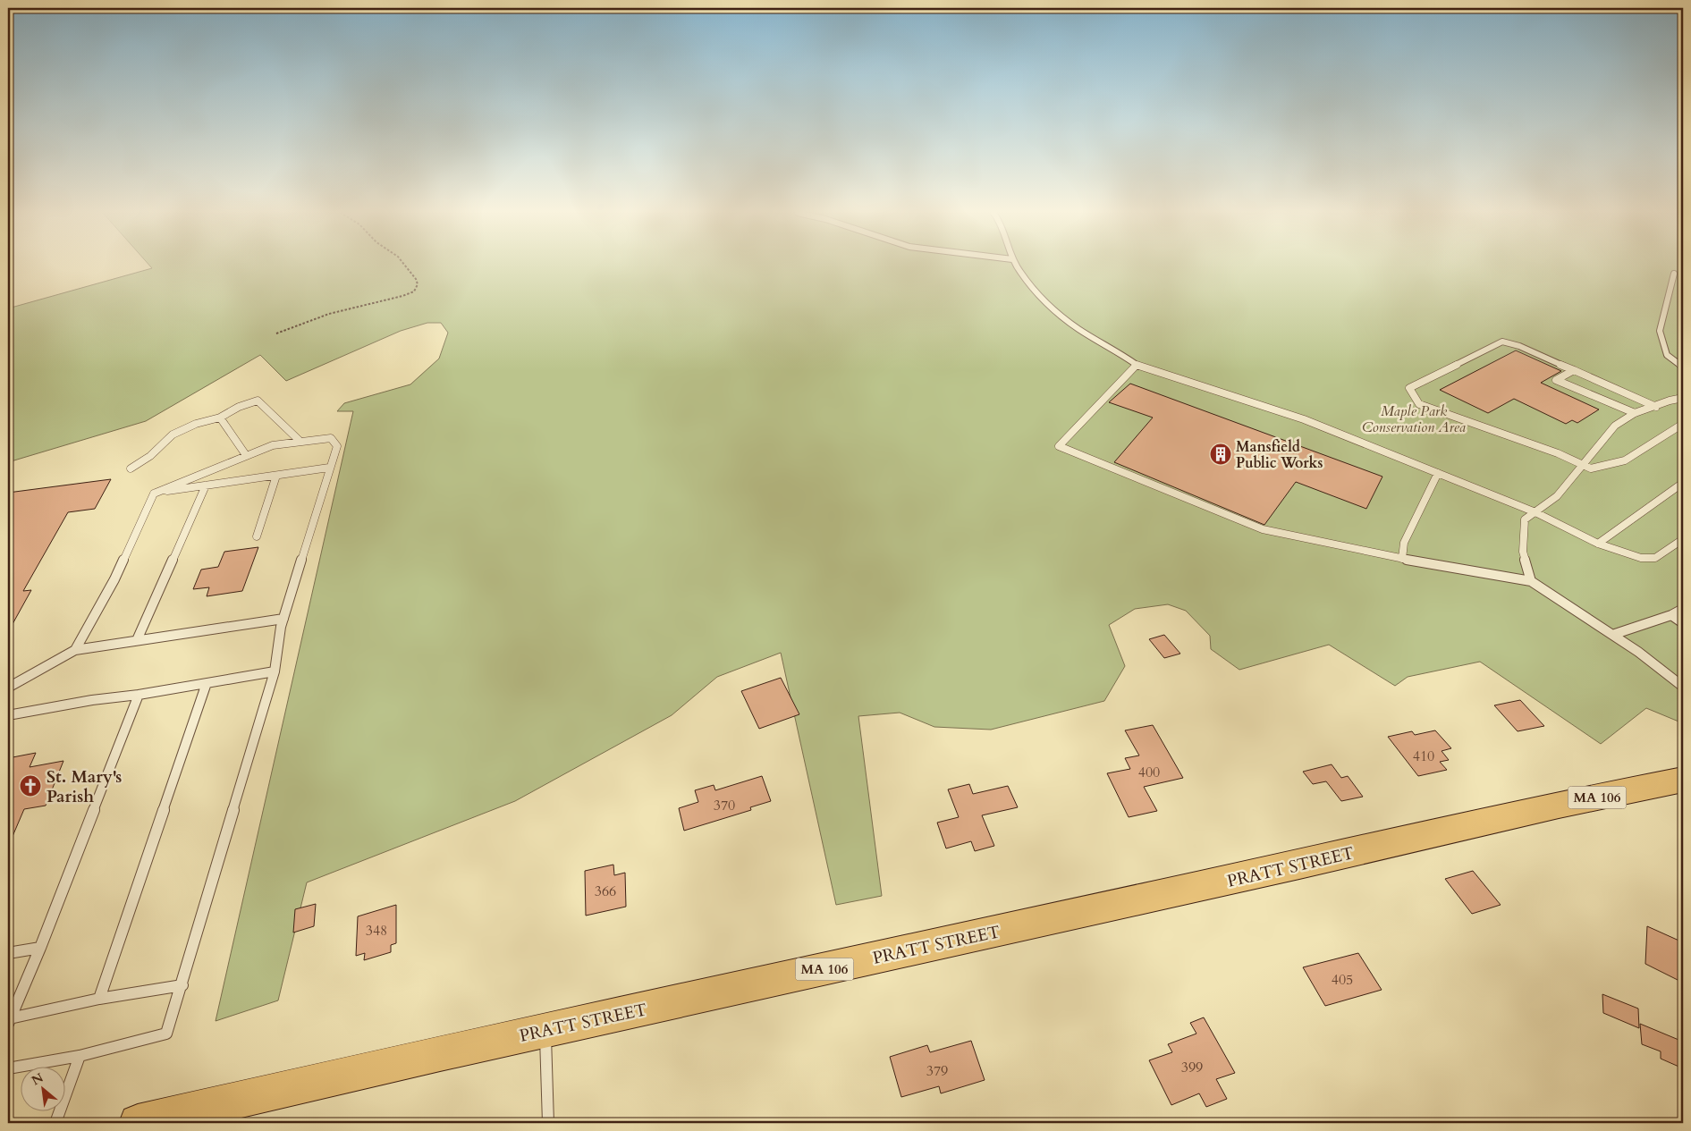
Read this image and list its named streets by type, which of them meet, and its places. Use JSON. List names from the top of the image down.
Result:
{
  "streets": {
    "main road": ["MA 106", "PRATT STREET"]
  },
  "parks": ["Maple Park Conservation Area"],
  "places": {
    "building": ["Mansfield Public Works"],
    "church": ["St. Mary's Parish"]
  },
  "house_numbers": [
    "410",
    "400",
    "370",
    "366",
    "348",
    "405",
    "399",
    "379"
  ],
  "north": "top left"
}
